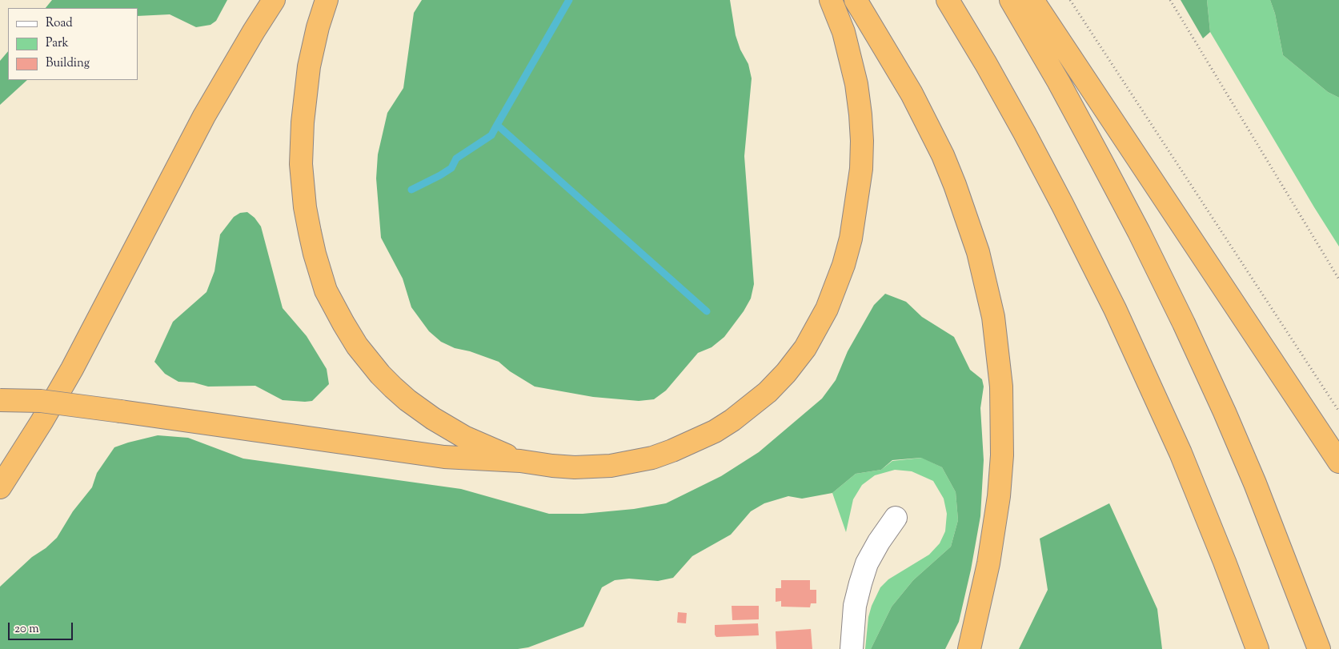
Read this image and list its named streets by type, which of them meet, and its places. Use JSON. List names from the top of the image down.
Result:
{
  "legend": ["Road", "Park", "Building"],
  "scale_bar": "20 m"
}
